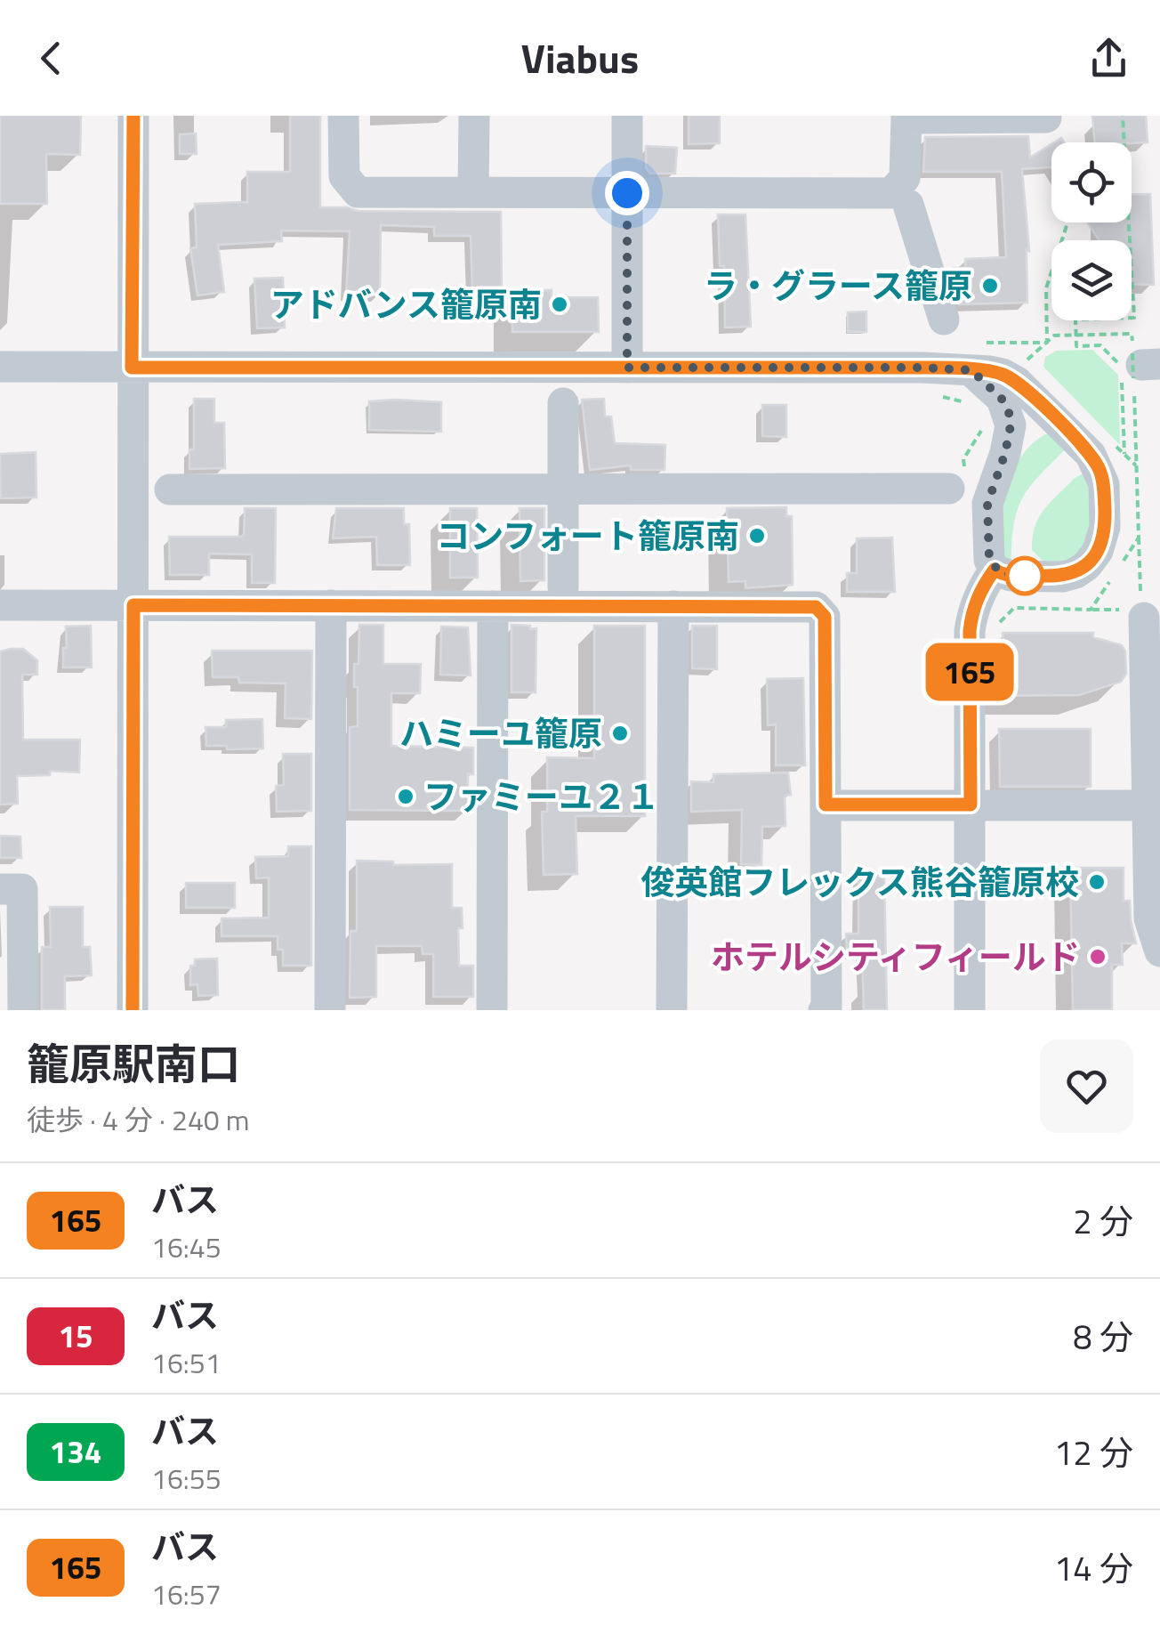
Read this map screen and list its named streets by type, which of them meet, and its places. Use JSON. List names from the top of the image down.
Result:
{
  "places": [
    "ラ・グラース籠原",
    "アドバンス籠原南",
    "コンフォート籠原南",
    "ハミーユ籠原",
    "ファミーユ２１",
    "俊英館フレックス熊谷籠原校",
    "ホテルシティフィールド"
  ],
  "lines": ["bus line 165"],
  "page": {
    "header": "Viabus",
    "on_map": "165",
    "heading": ["籠原駅南口", "徒歩 · 4 分 · 240 m"],
    "list": [
      {
        "mark": "165",
        "name": "バス",
        "note": "16:45",
        "value": "2 分"
      },
      {
        "mark": "15",
        "name": "バス",
        "note": "16:51",
        "value": "8 分"
      },
      {
        "mark": "134",
        "name": "バス",
        "note": "16:55",
        "value": "12 分"
      },
      {
        "mark": "165",
        "name": "バス",
        "note": "16:57",
        "value": "14 分"
      }
    ]
  }
}
